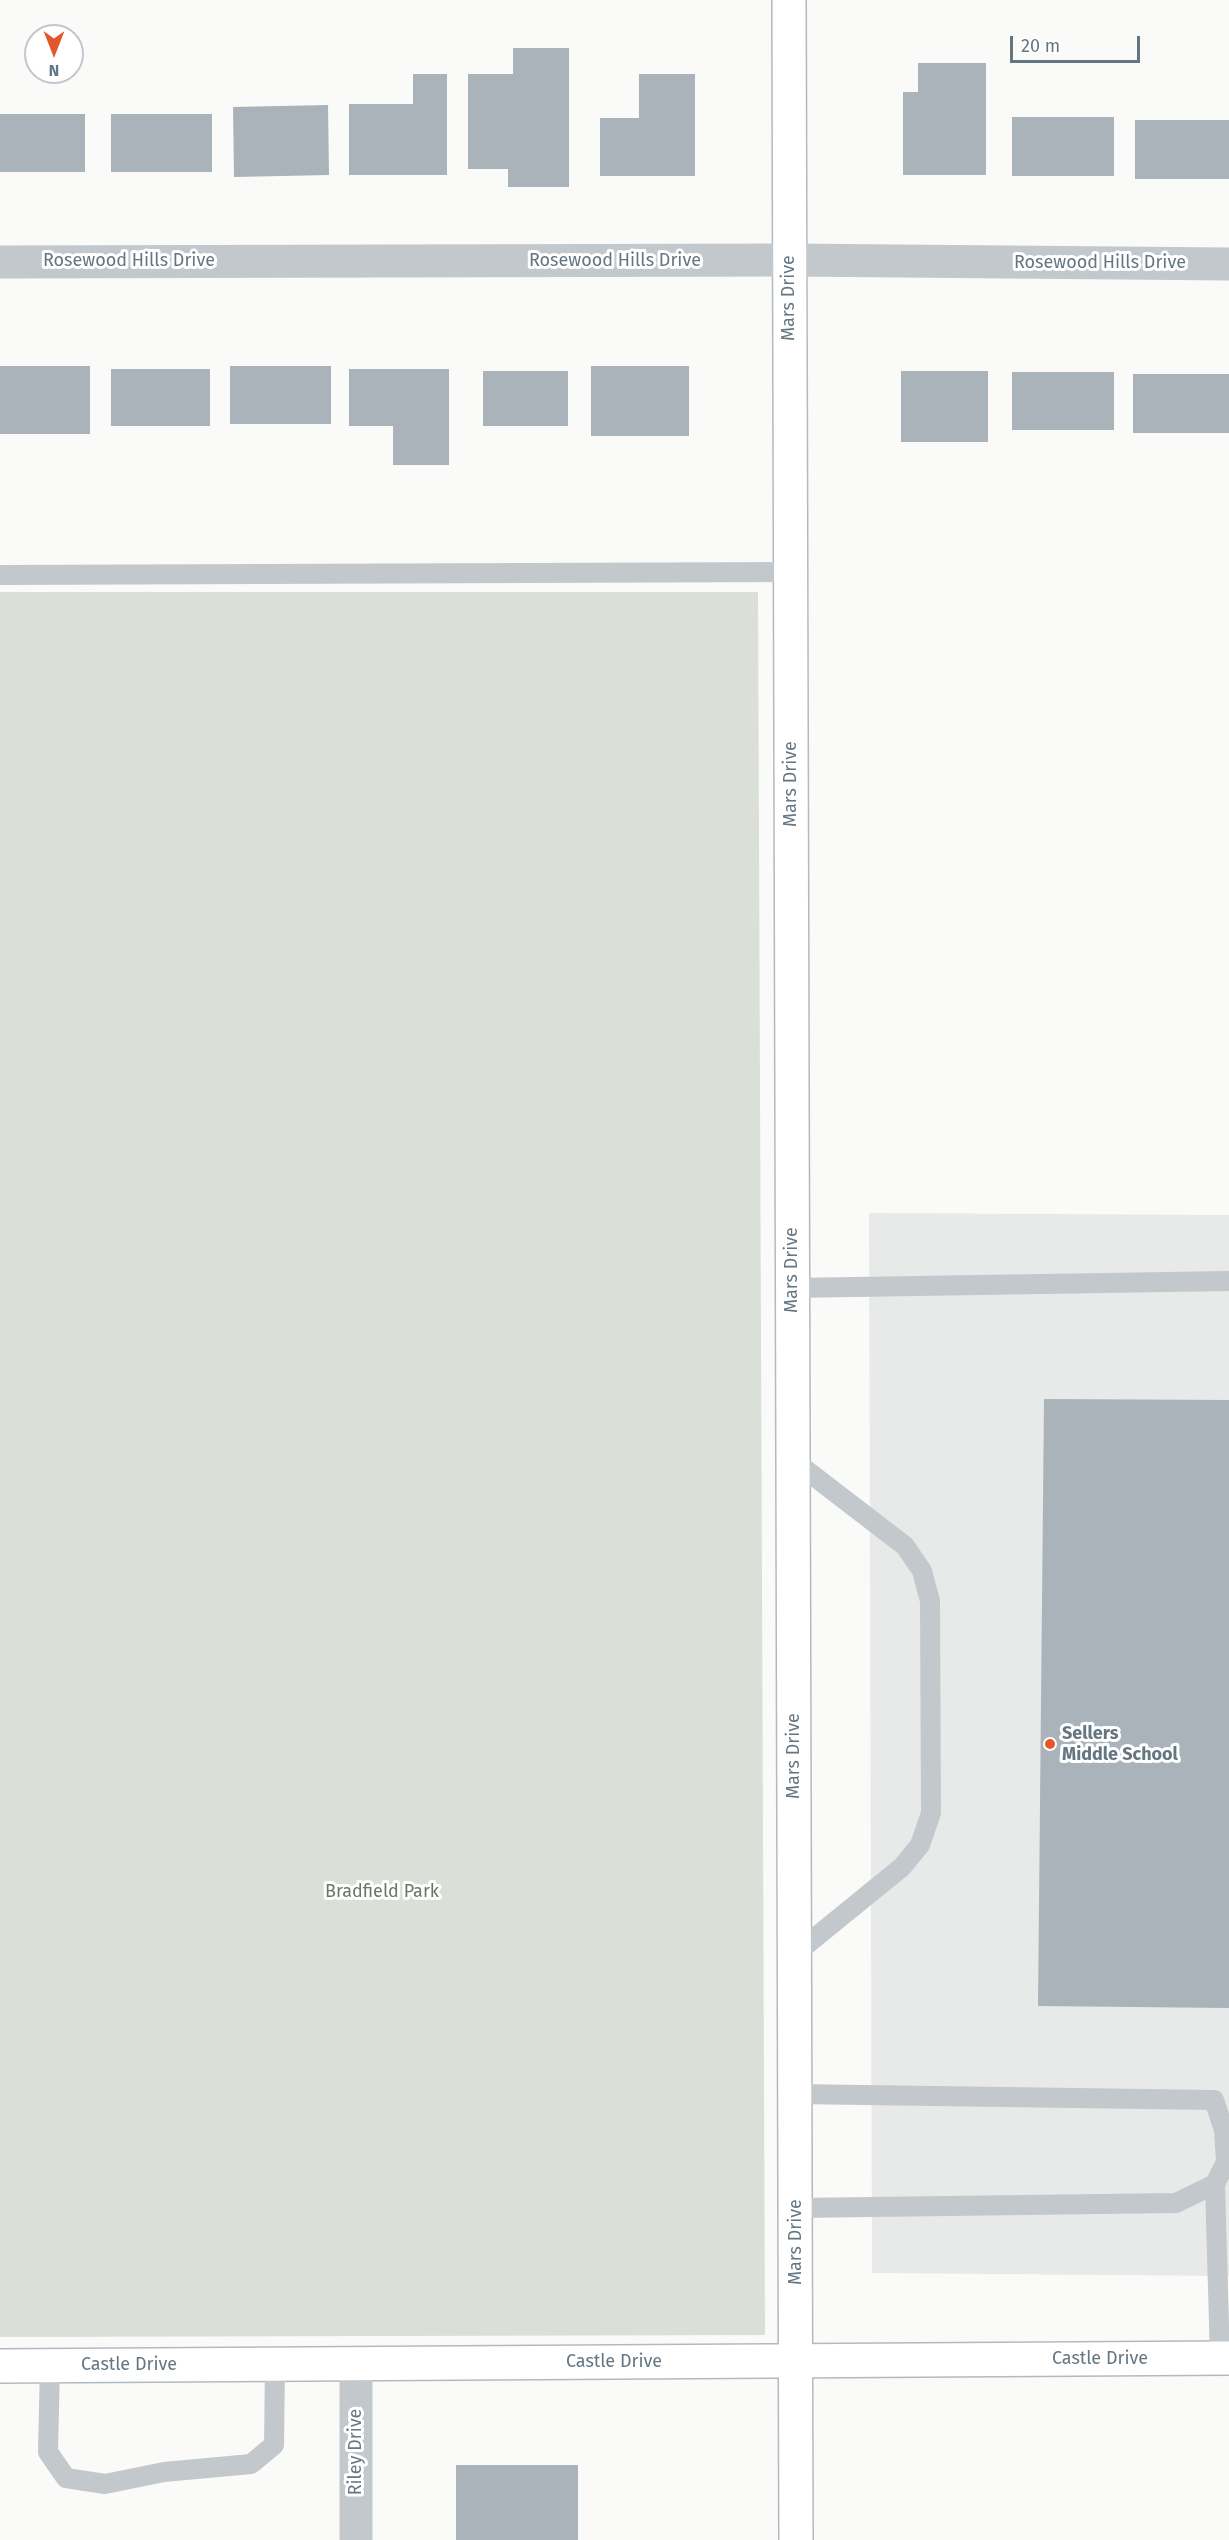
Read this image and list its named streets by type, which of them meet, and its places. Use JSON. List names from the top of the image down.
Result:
{
  "streets": {
    "street": [
      "Rosewood Hills Drive",
      "Mars Drive",
      "Castle Drive",
      "Riley Drive"
    ]
  },
  "crossings": [
    ["Rosewood Hills Drive", "Mars Drive"],
    ["Mars Drive", "Castle Drive"],
    ["Castle Drive", "Riley Drive"]
  ],
  "parks": ["Bradfield Park"],
  "places": ["Sellers Middle School"],
  "scale_bar": "20 m",
  "north": "bottom"
}
